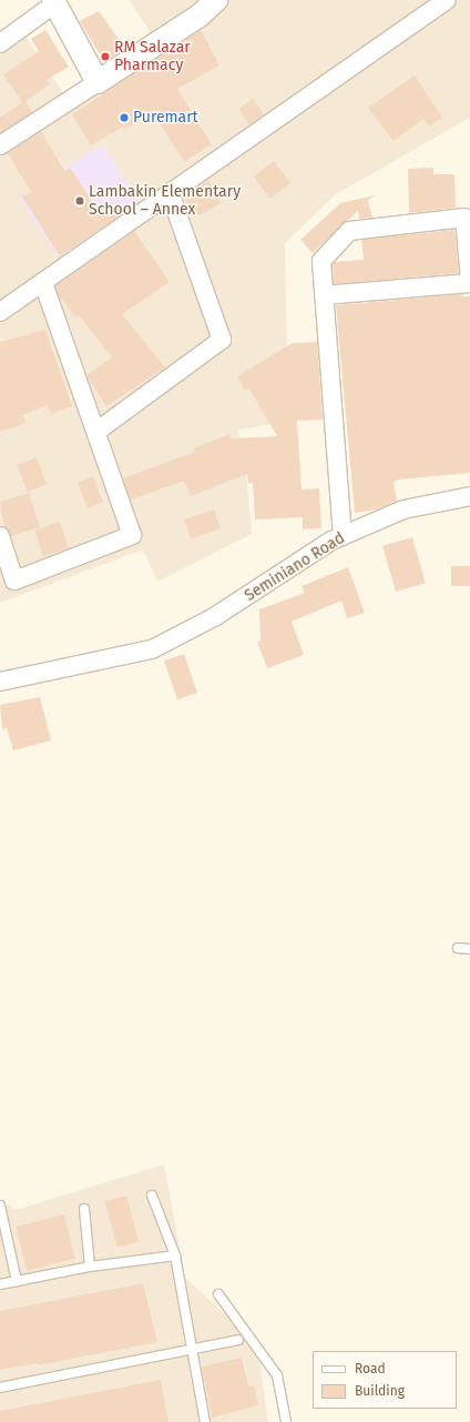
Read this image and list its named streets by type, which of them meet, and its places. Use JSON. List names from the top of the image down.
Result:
{
  "streets": {
    "street": ["Seminiano Road"]
  },
  "places": ["RM Salazar Pharmacy", "Puremart", "Lambakin Elementary School – Annex"],
  "legend": ["Road", "Building"]
}
